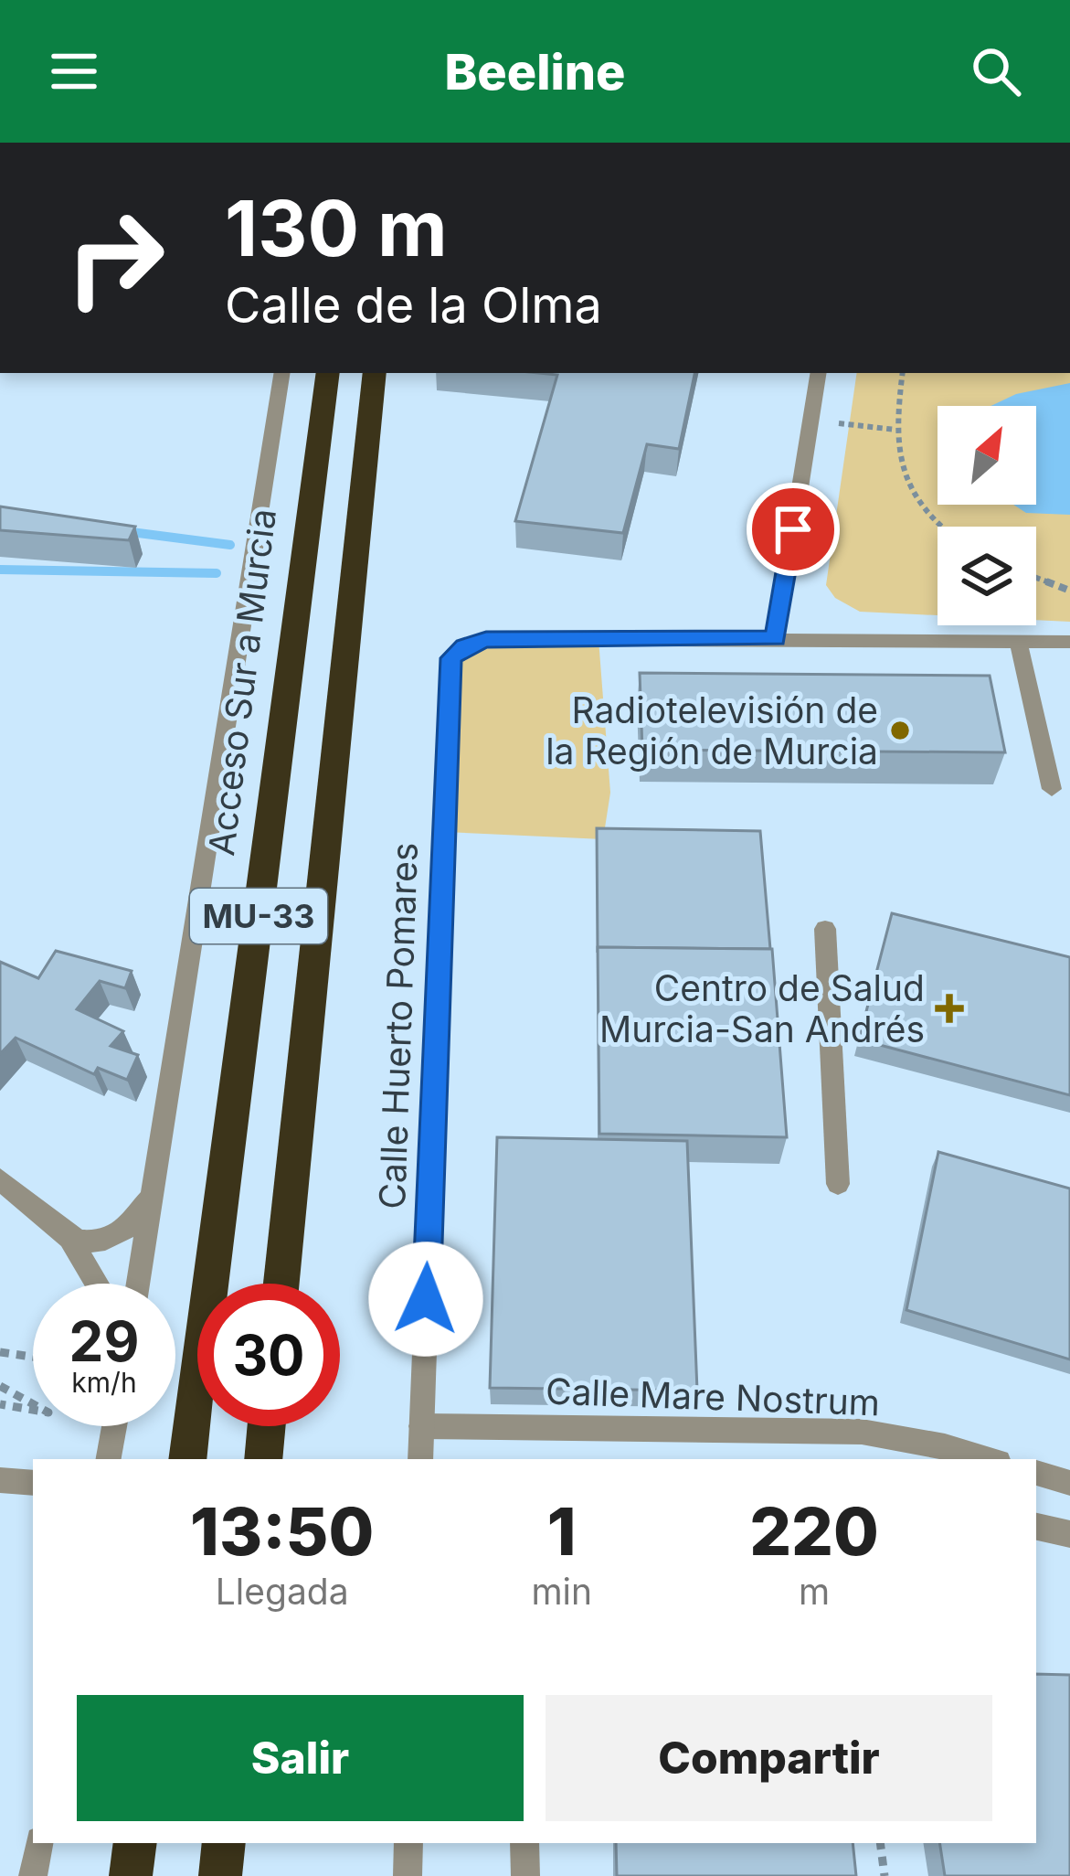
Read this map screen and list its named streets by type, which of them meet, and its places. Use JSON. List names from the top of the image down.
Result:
{
  "streets": {
    "highway": ["Acceso Sur a Murcia", "MU-33"],
    "street": ["Calle Huerto Pomares", "Calle Mare Nostrum"]
  },
  "crossings": [
    ["Calle Huerto Pomares", "Calle Mare Nostrum"]
  ],
  "places": {
    "other": ["Radiotelevisión de la Región de Murcia"],
    "health": ["Centro de Salud Murcia-San Andrés"]
  },
  "north": "top right",
  "page": {
    "header": "Beeline",
    "turn": ["130 m", "Calle de la Olma"],
    "speed": "29 km/h",
    "limit": "30",
    "eta": [
      "13:50",
      "Llegada",
      "1",
      "min",
      "220",
      "m"
    ],
    "buttons": ["Salir", "Compartir"]
  }
}
